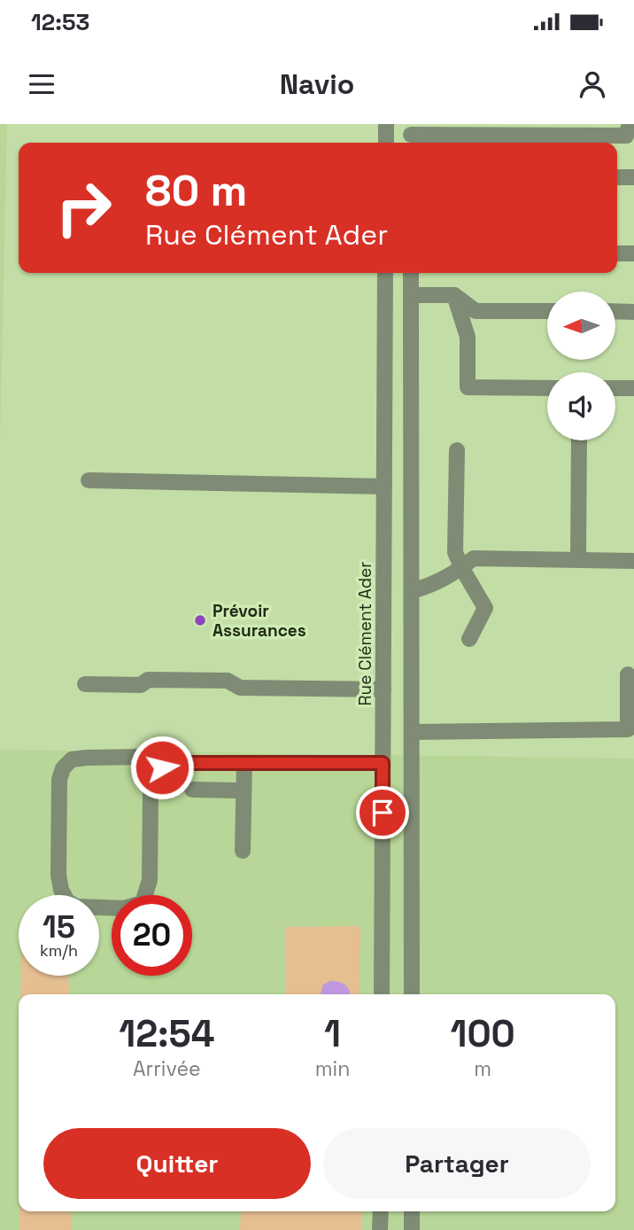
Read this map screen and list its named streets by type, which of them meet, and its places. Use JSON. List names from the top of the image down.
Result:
{
  "streets": {
    "street": ["Rue Clément Ader"]
  },
  "places": ["Prévoir Assurances"],
  "north": "left",
  "page": {
    "status": "12:53",
    "header": "Navio",
    "turn": ["80 m", "Rue Clément Ader"],
    "speed": "15 km/h",
    "limit": "20",
    "eta": [
      "12:54",
      "Arrivée",
      "1",
      "min",
      "100",
      "m"
    ],
    "buttons": ["Quitter", "Partager"]
  }
}
